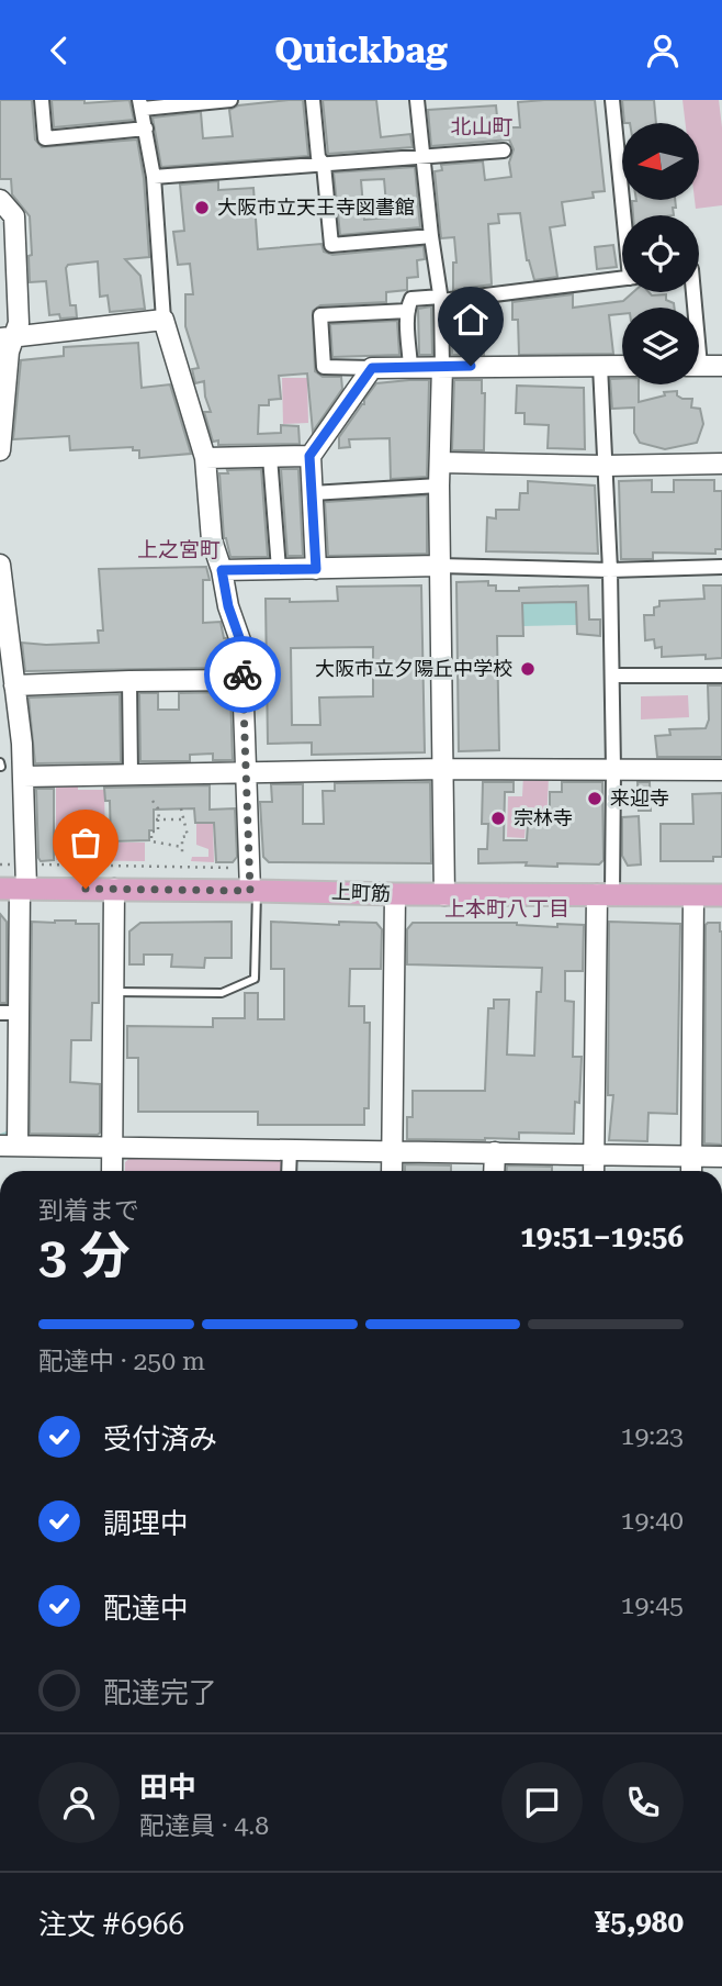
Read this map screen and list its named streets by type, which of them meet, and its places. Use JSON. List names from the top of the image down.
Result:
{
  "streets": {
    "main road": ["上町筋"]
  },
  "districts": ["北山町", "上之宮町", "上本町八丁目"],
  "places": [
    "大阪市立天王寺図書館",
    "大阪市立夕陽丘中学校",
    "来迎寺",
    "宗林寺"
  ],
  "north": "left",
  "page": {
    "header": "Quickbag",
    "heading": ["3 分", "到着まで", "19:51–19:56"],
    "panel": [
      "田中",
      "配達員 · 4.8",
      "注文 #6966",
      "¥5,980"
    ],
    "bar": "配達中 · 250 m",
    "list": [
      ["受付済み", "19:23"],
      ["調理中", "19:40"],
      ["配達中", "19:45"],
      "配達完了"
    ]
  }
}
